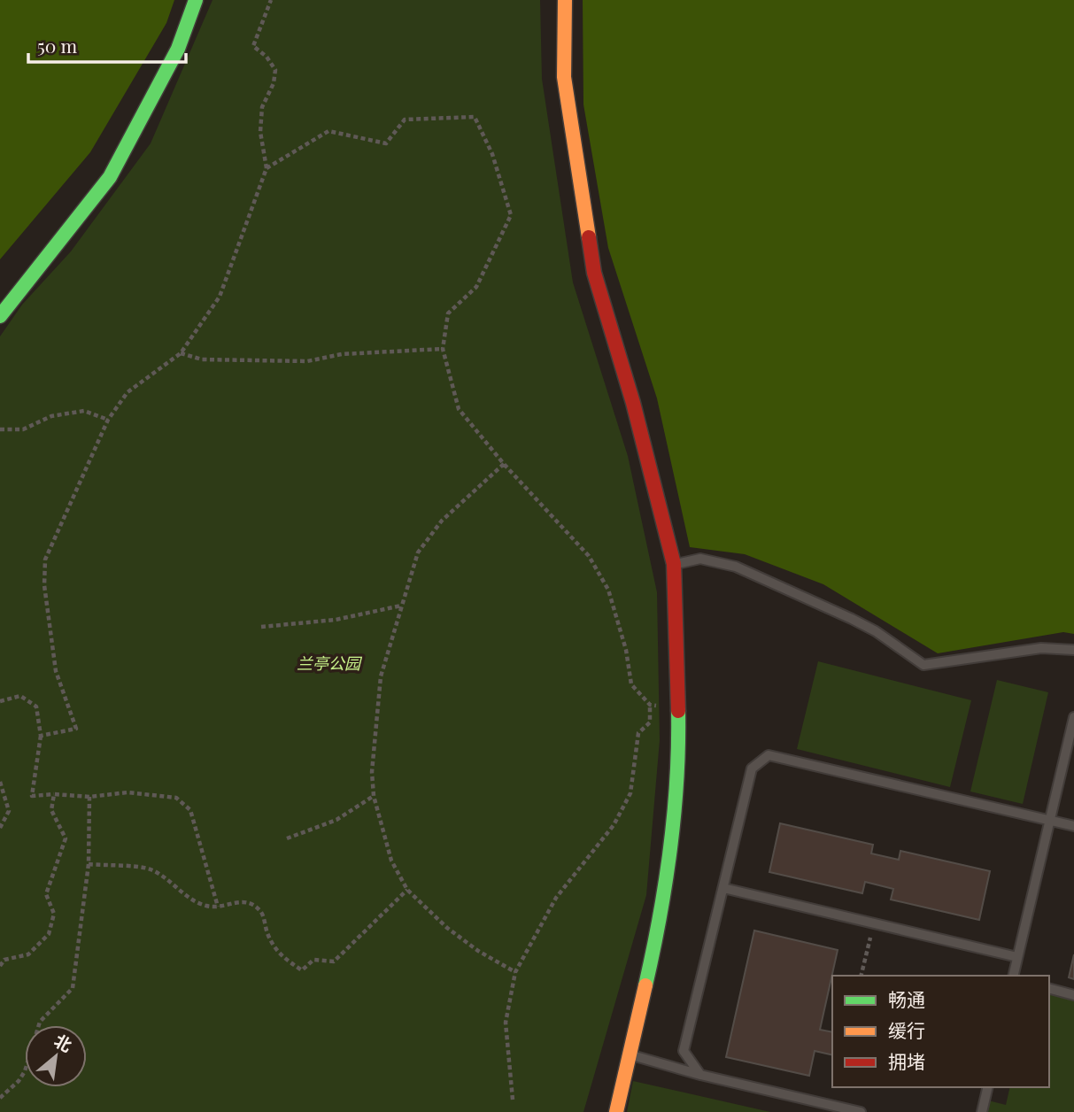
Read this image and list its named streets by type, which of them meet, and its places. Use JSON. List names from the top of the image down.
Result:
{
  "parks": ["兰亭公园"],
  "legend": ["畅通", "缓行", "拥堵"],
  "scale_bar": "50 m",
  "north": "top right"
}
